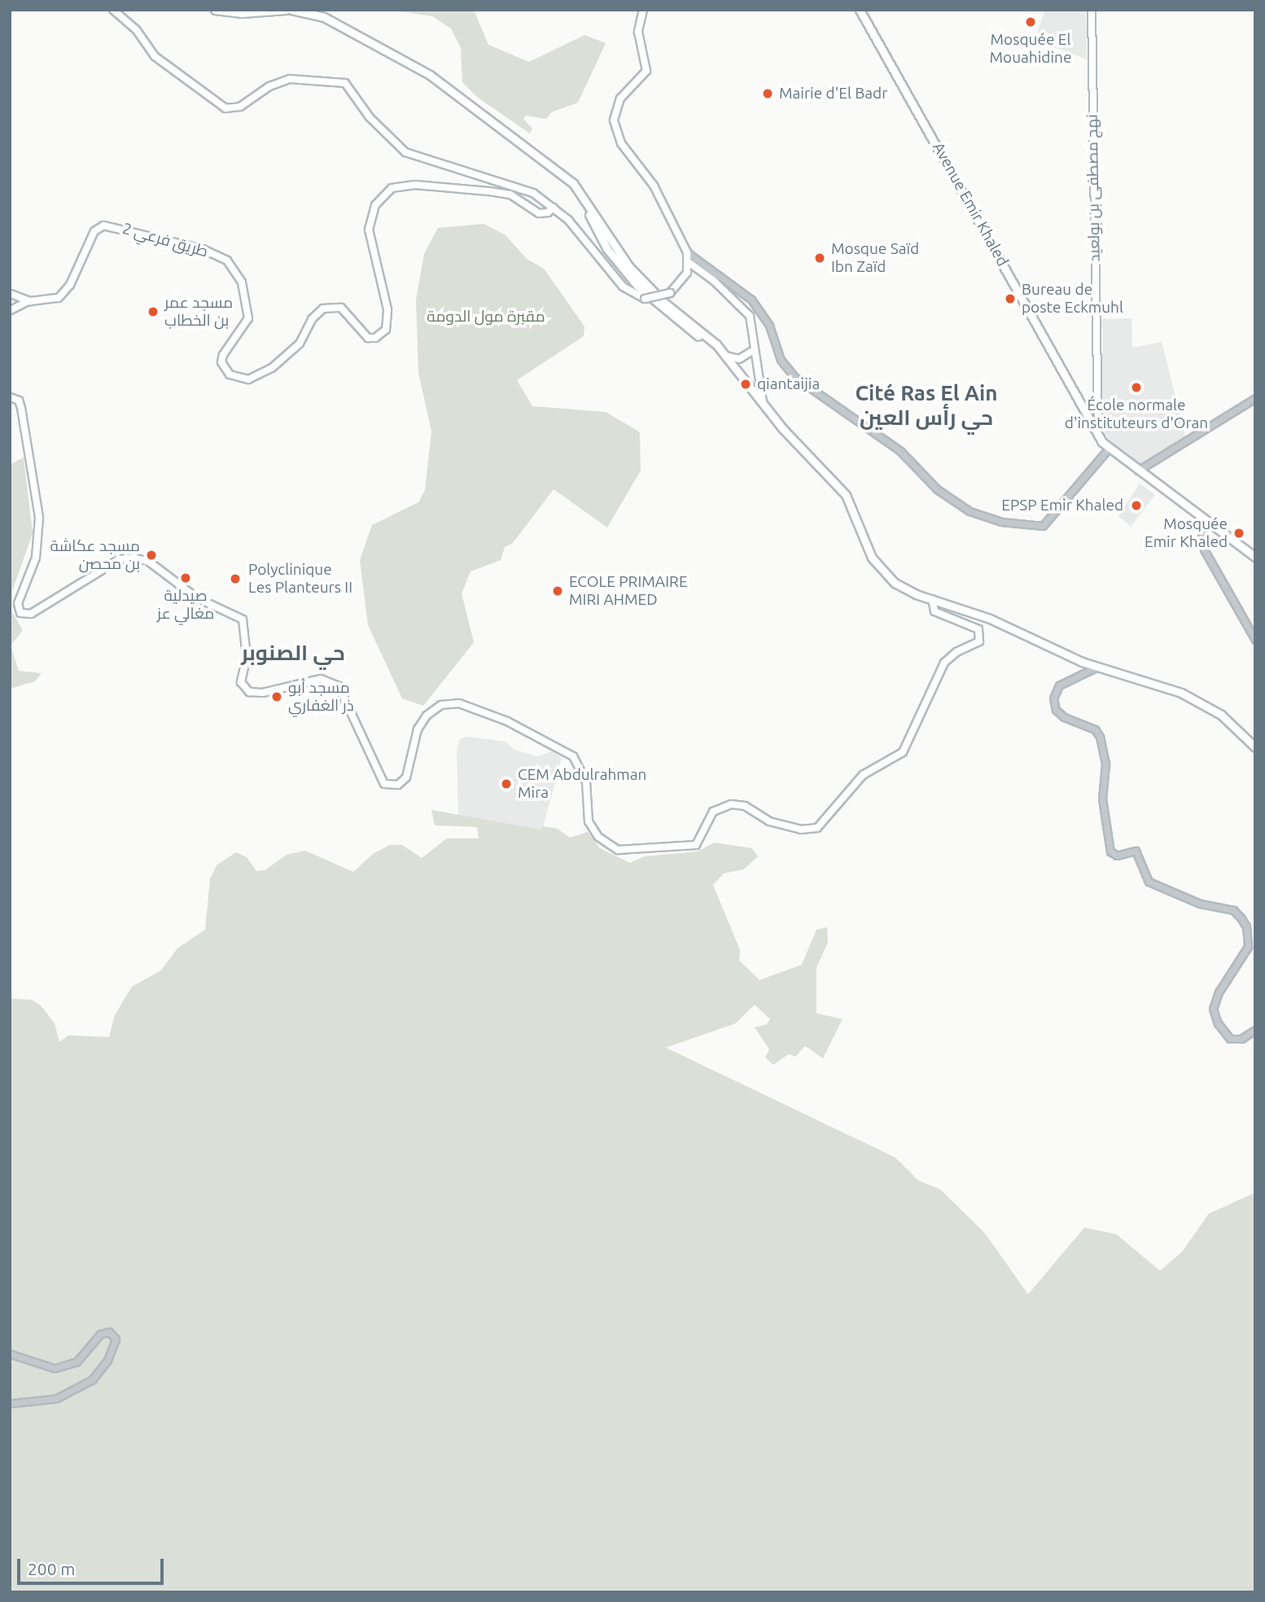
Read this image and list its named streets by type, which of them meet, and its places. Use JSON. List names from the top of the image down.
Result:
{
  "streets": {
    "main road": ["نهج مصطفى بن بولعيد", "Avenue Emir Khaled", "طريق فرعي 2"]
  },
  "crossings": [
    ["نهج مصطفى بن بولعيد", "Avenue Emir Khaled"]
  ],
  "districts": ["Cité Ras El Ain حي رأس العين", "حي الصنوبر"],
  "parks": ["مقبرة مول الدومة"],
  "places": [
    "Mosquée El Mouahidine",
    "Mairie d'El Badr",
    "Mosque Saïd Ibn Zaïd",
    "Bureau de poste Eckmuhl",
    "مسجد عمر بن الخطاب",
    "qiantaijia",
    "École normale d'instituteurs d'Oran",
    "EPSP Emir Khaled",
    "Mosquée Emir Khaled",
    "مسجد عكاشة بن محصن",
    "صيدلية مغالي عز",
    "Polyclinique Les Planteurs II",
    "ECOLE PRIMAIRE MIRI AHMED",
    "مسجد أبو ذر الغفاري",
    "CEM Abdulrahman Mira"
  ],
  "scale_bar": "200 m"
}
